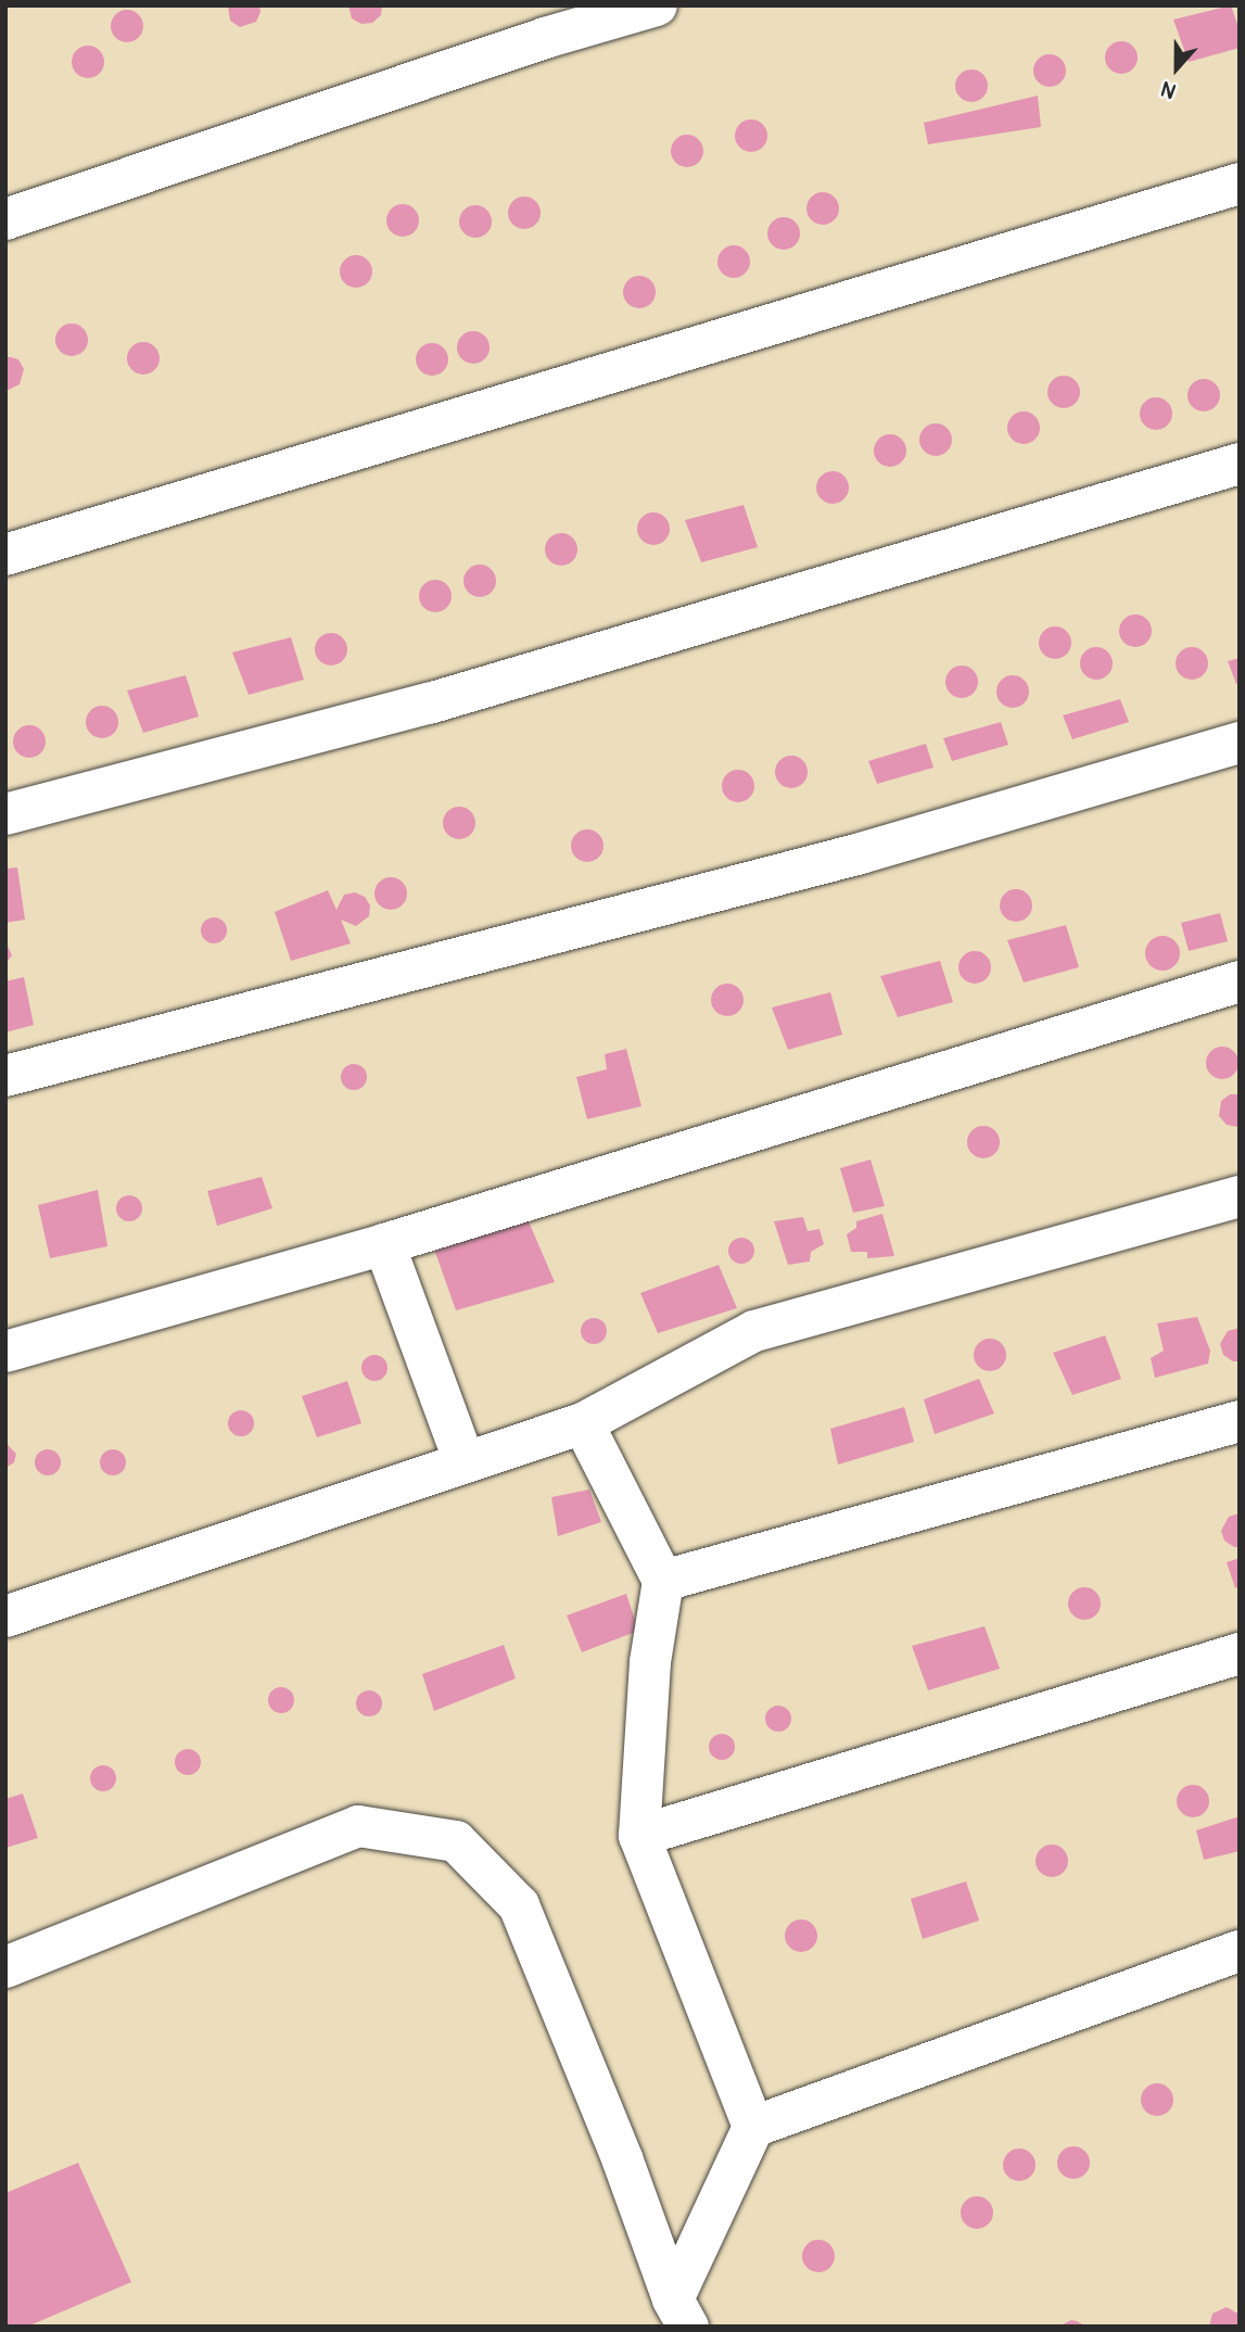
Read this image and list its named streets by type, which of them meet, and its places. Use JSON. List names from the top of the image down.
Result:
{
  "north": "bottom"
}
